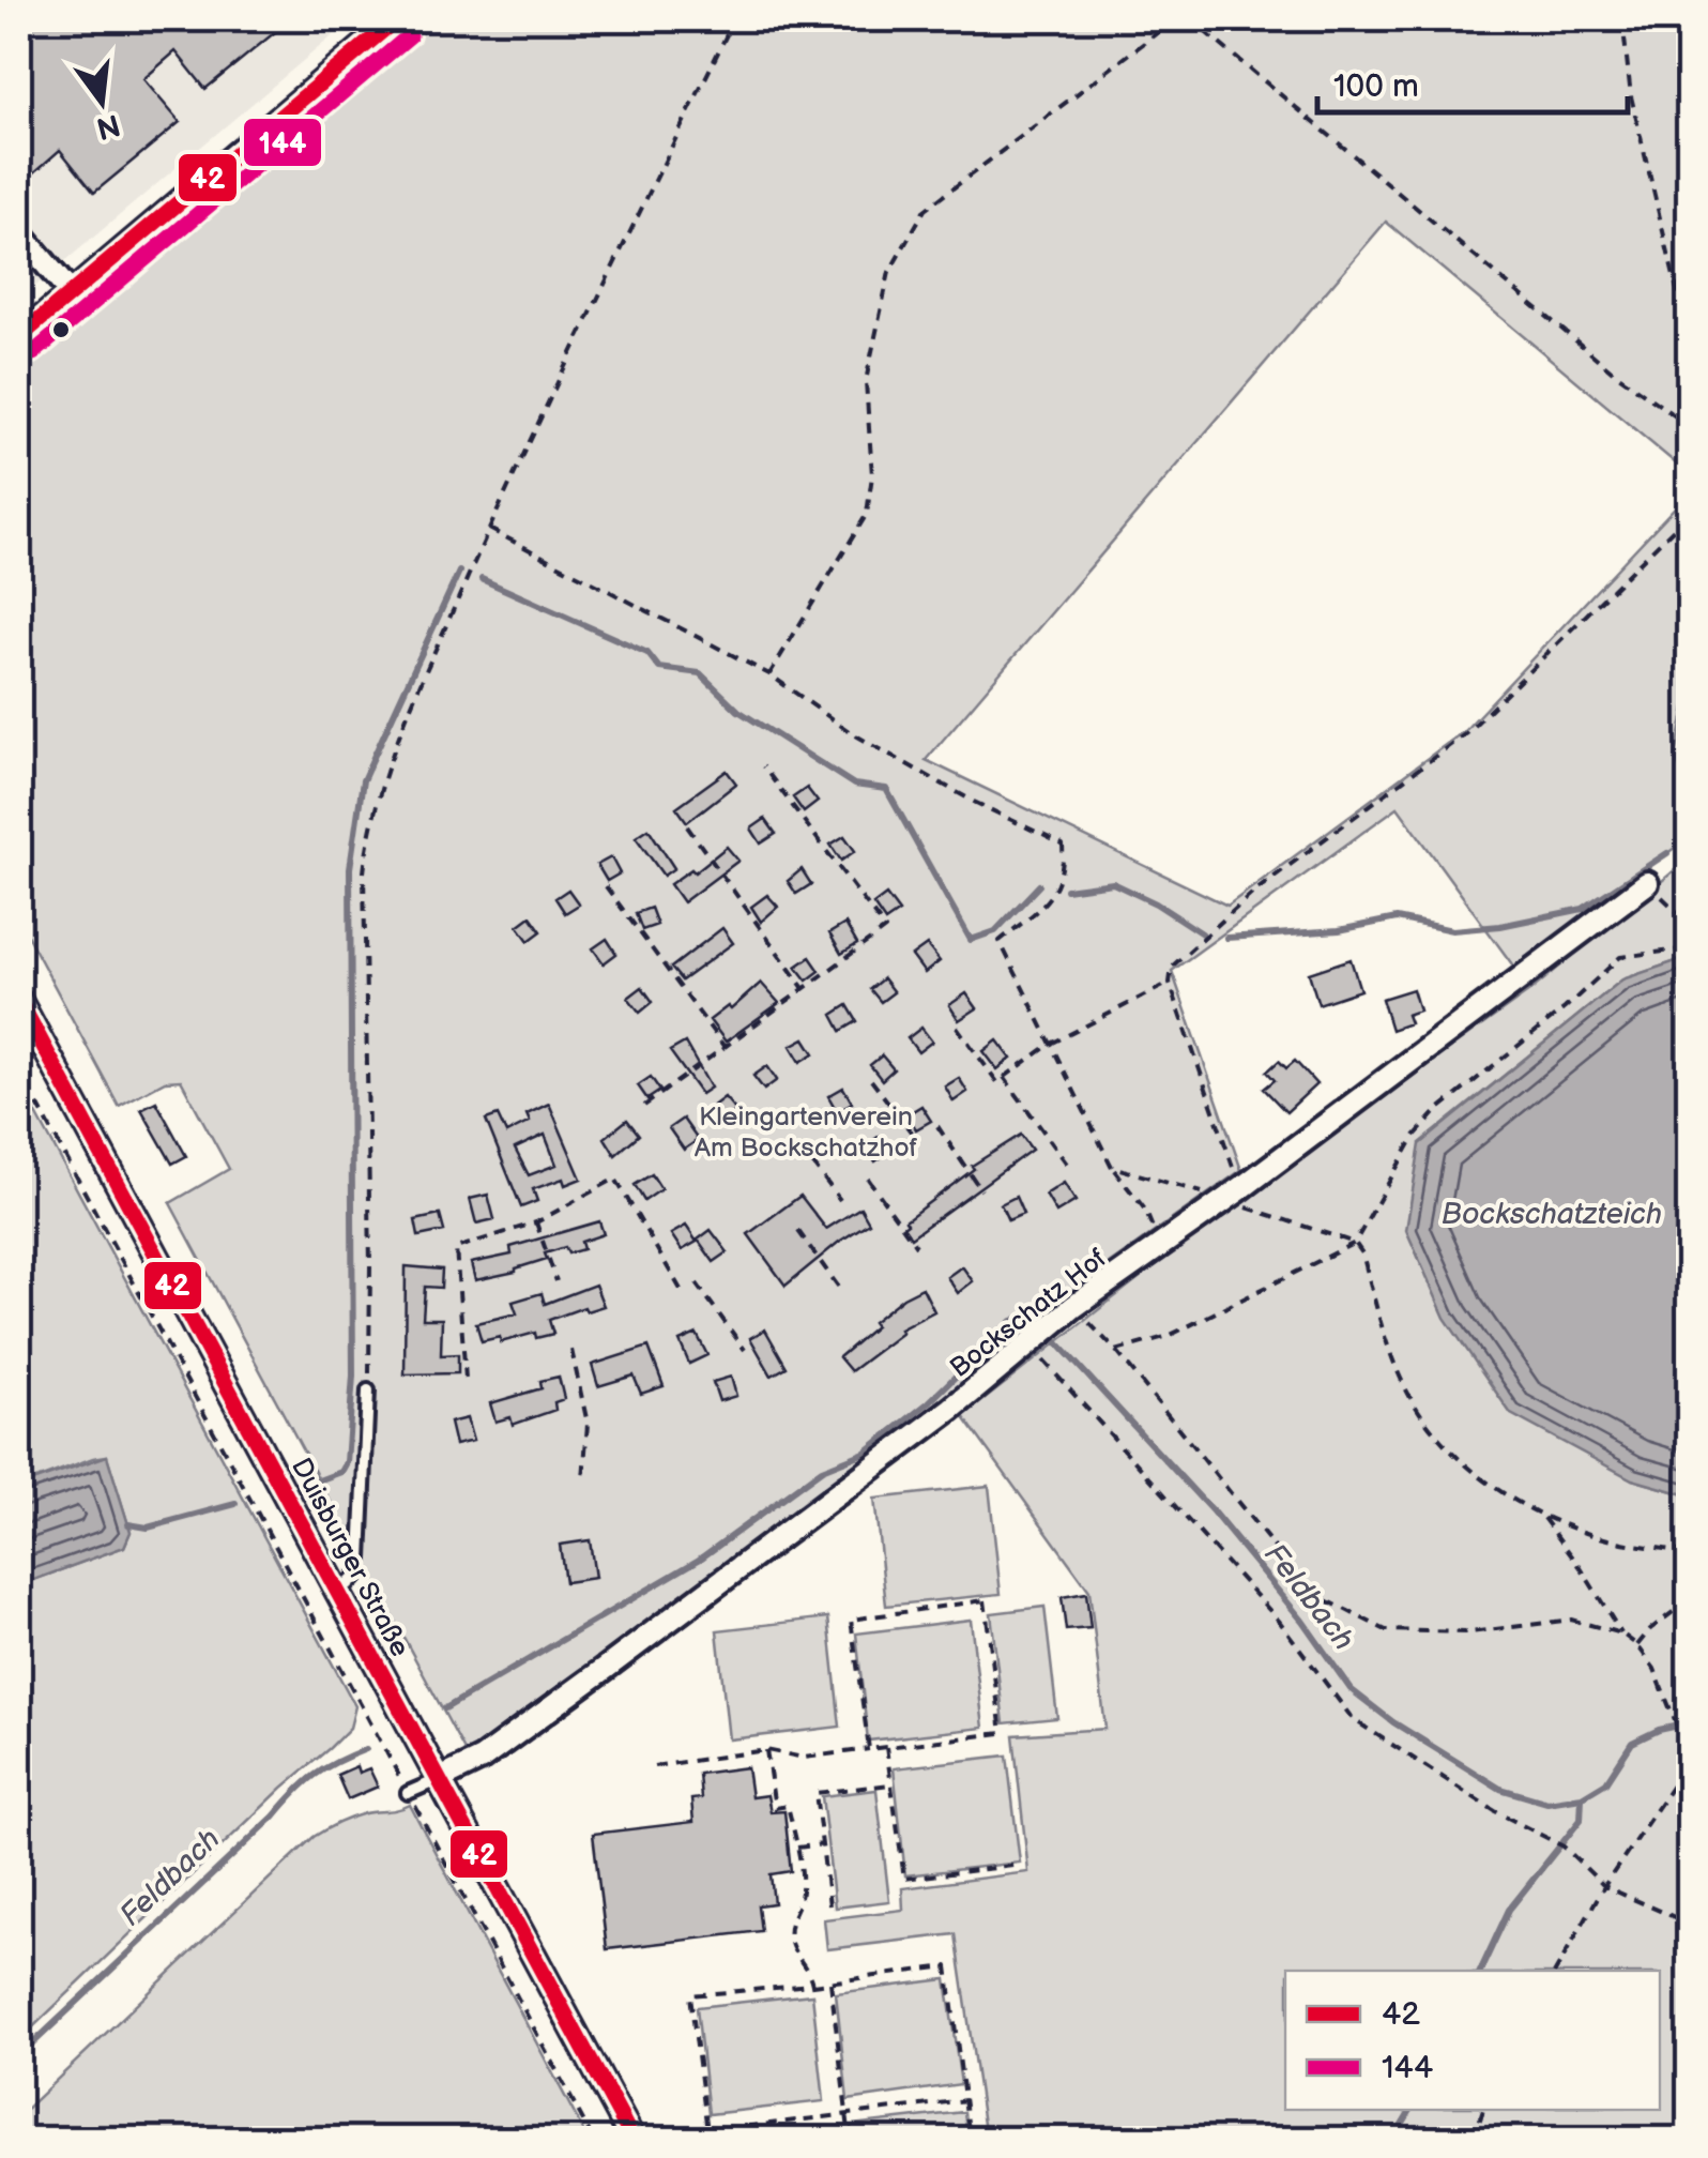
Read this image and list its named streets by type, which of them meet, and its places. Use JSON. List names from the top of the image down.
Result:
{
  "streets": {
    "street": ["Bockschatz Hof", "Duisburger Straße"]
  },
  "crossings": [
    ["Bockschatz Hof", "Duisburger Straße"]
  ],
  "water": ["Bockschatzteich", "Feldbach"],
  "parks": ["Kleingartenverein Am Bockschatzhof"],
  "lines": ["transit line 42", "transit line 144"],
  "legend": ["42", "144"],
  "scale_bar": "100 m",
  "north": "bottom"
}
